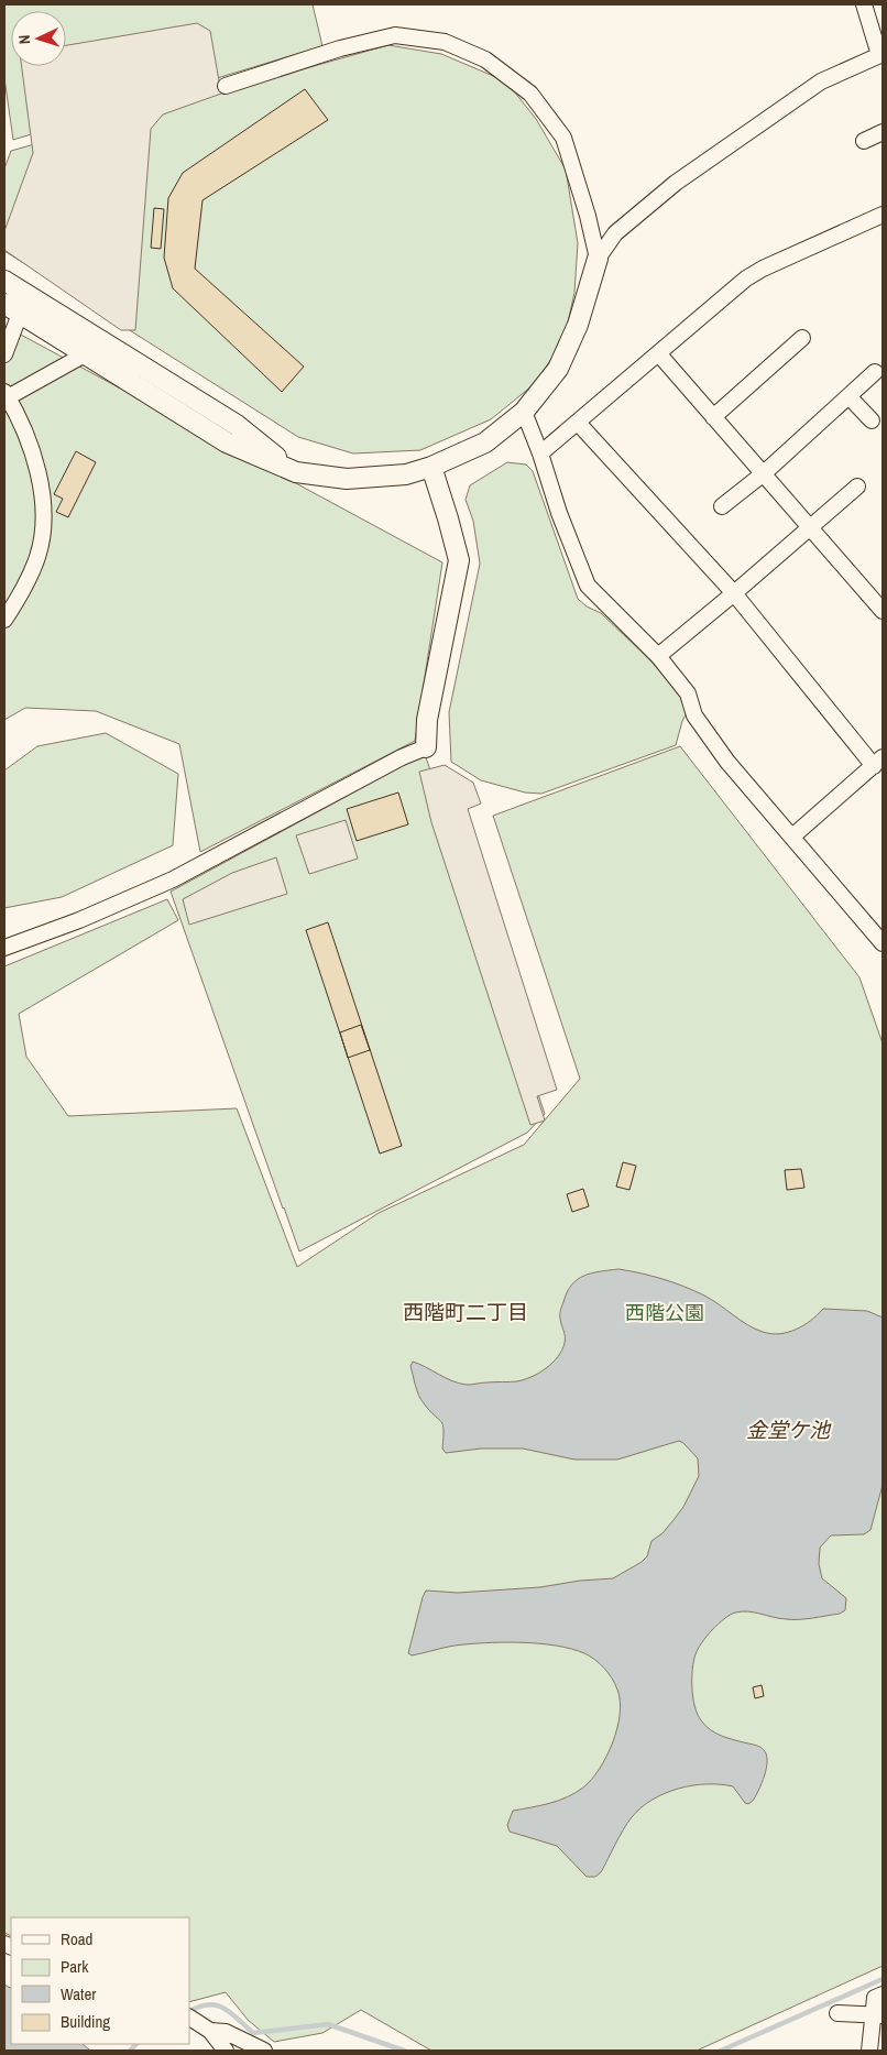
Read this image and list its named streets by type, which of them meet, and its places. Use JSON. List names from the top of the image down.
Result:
{
  "districts": ["西階町二丁目"],
  "water": ["金堂ケ池"],
  "parks": ["西階公園"],
  "legend": [
    "Road",
    "Park",
    "Water",
    "Building"
  ],
  "north": "left"
}
